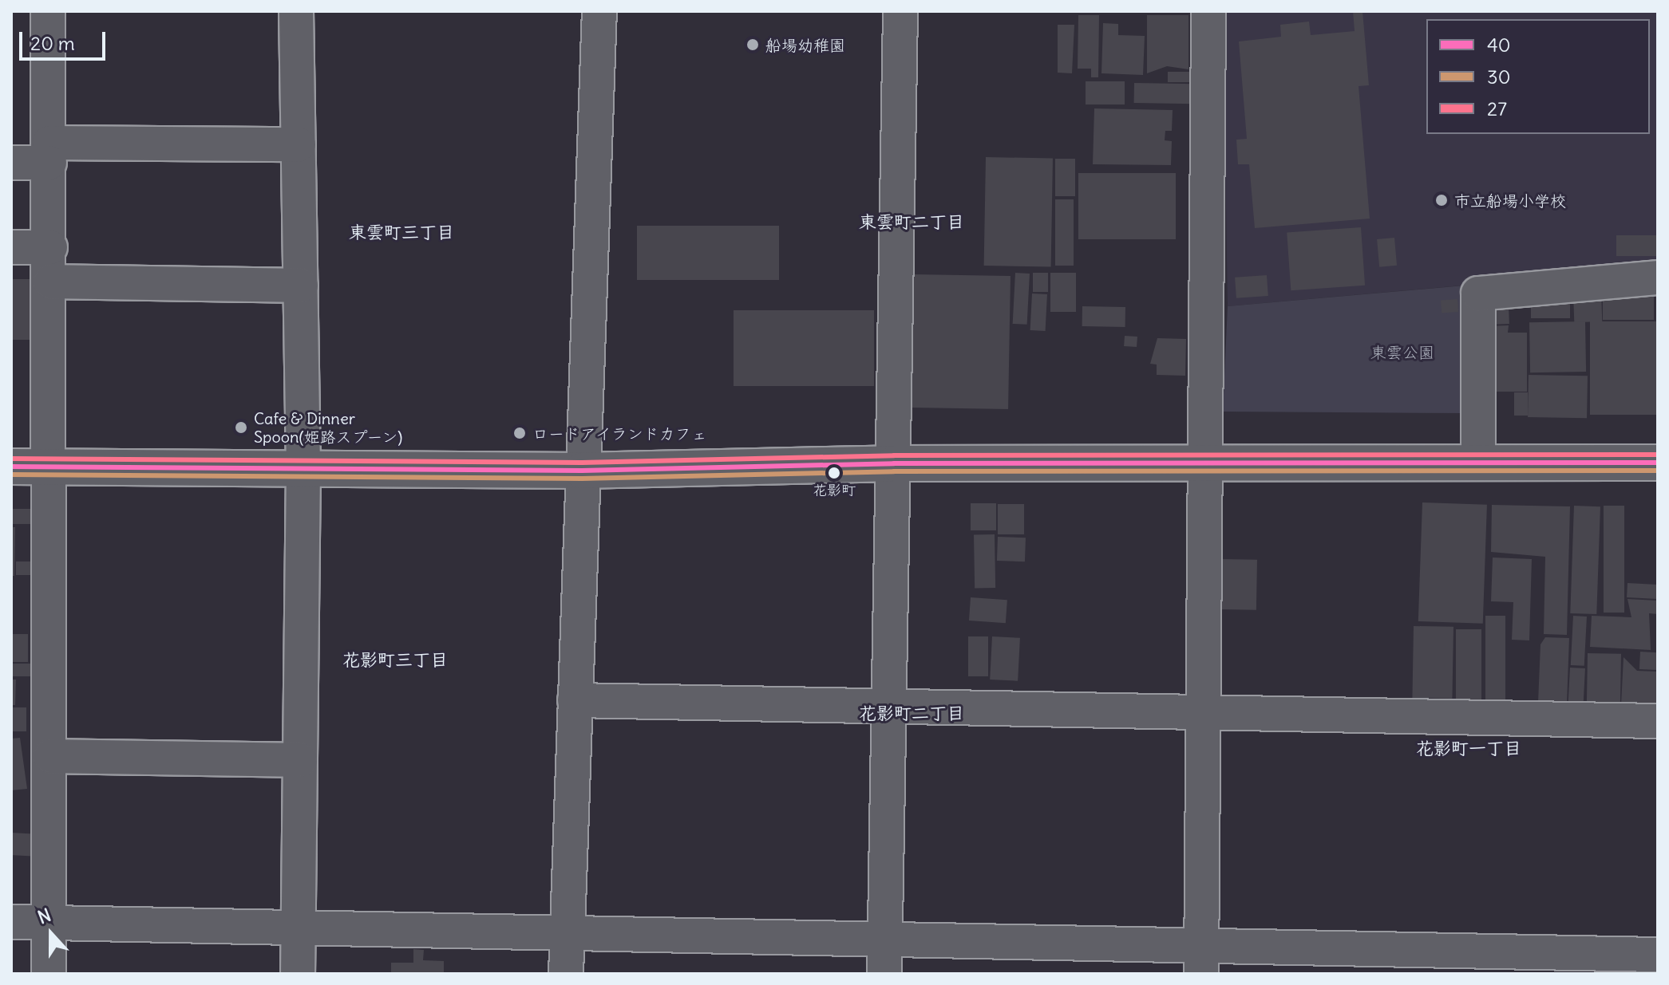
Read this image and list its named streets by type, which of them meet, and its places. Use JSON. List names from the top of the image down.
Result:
{
  "districts": [
    "東雲町二丁目",
    "東雲町三丁目",
    "花影町三丁目",
    "花影町二丁目",
    "花影町一丁目"
  ],
  "parks": ["東雲公園"],
  "places": [
    "船場幼稚園",
    "市立船場小学校",
    "Cafe & Dinner Spoon(姫路スプーン)",
    "ロードアイランドカフェ",
    "花影町"
  ],
  "lines": ["transit line 27", "transit line 40", "transit line 30"],
  "legend": ["40", "30", "27"],
  "scale_bar": "20 m",
  "north": "top"
}
